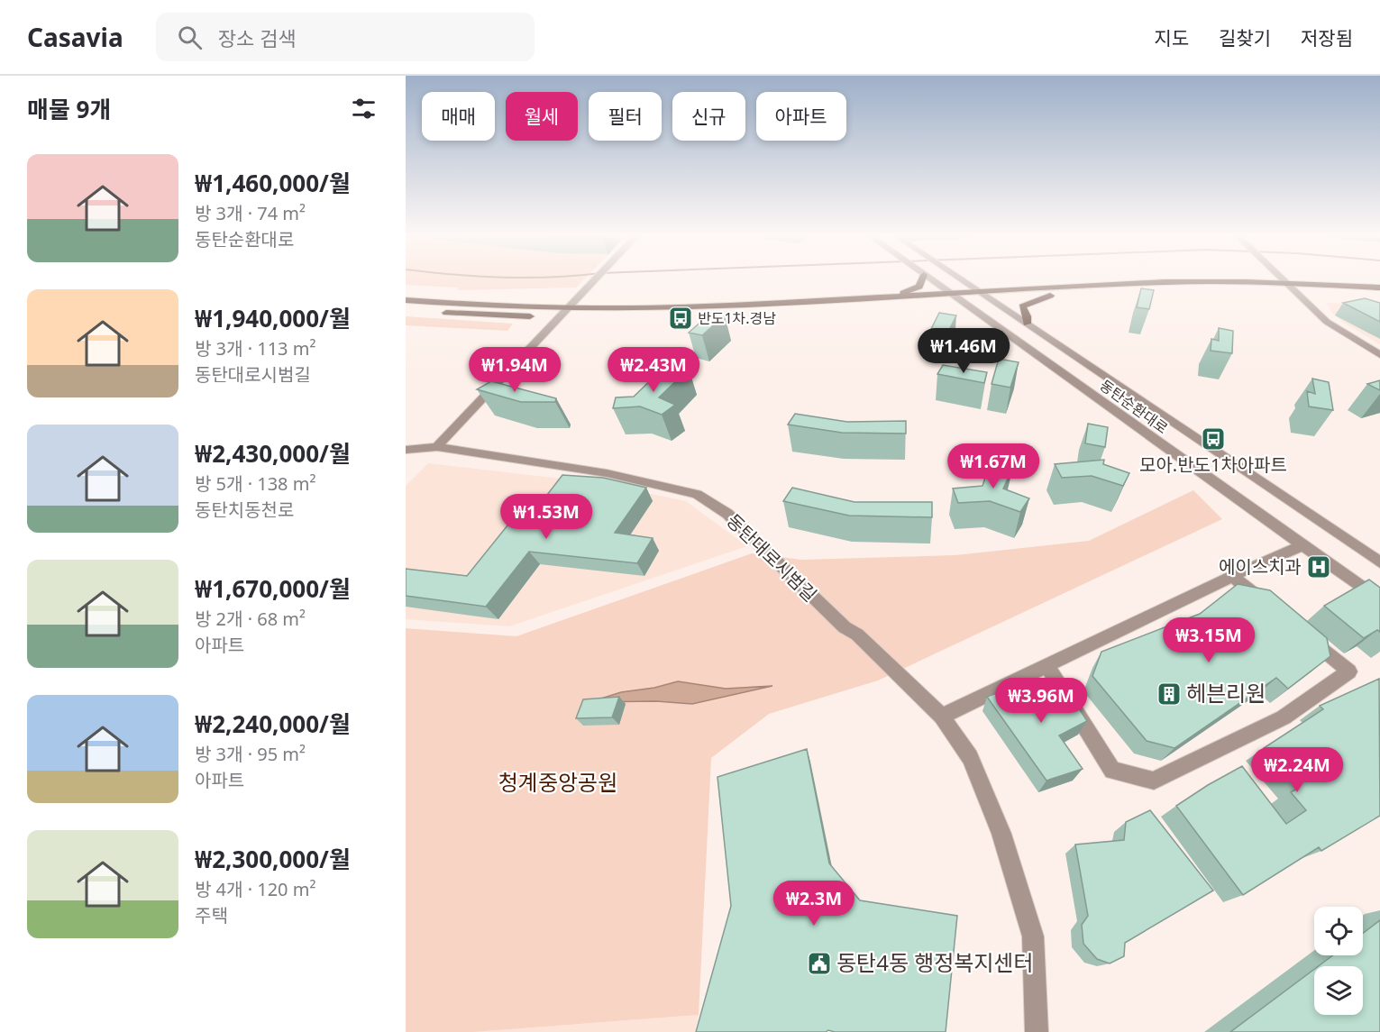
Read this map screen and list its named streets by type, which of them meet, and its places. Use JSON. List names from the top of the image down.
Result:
{
  "streets": {
    "street": ["동탄순환대로", "동탄대로시범길"]
  },
  "parks": ["청계중앙공원"],
  "places": {
    "bus stop": ["반도1차.경남", "모아.반도1차아파트"],
    "hospital": ["에이스치과"],
    "building": ["헤븐리원"],
    "public building": ["동탄4동 행정복지센터"]
  },
  "page": {
    "header": "Casavia",
    "search": "장소 검색",
    "nav": ["지도", "길찾기", "저장됨"],
    "heading": "매물 9개",
    "chip": [
      "매매",
      "월세",
      "필터",
      "신규",
      "아파트"
    ],
    "list": [
      {
        "name": "₩1,460,000/월",
        "note": "방 3개 · 74 m² · 동탄순환대로"
      },
      {
        "name": "₩1,940,000/월",
        "note": "방 3개 · 113 m² · 동탄대로시범길"
      },
      {
        "name": "₩2,430,000/월",
        "note": "방 5개 · 138 m² · 동탄치동천로"
      },
      {
        "name": "₩1,670,000/월",
        "note": "방 2개 · 68 m² · 아파트"
      },
      {
        "name": "₩2,240,000/월",
        "note": "방 3개 · 95 m² · 아파트"
      },
      {
        "name": "₩2,300,000/월",
        "note": "방 4개 · 120 m² · 주택"
      }
    ],
    "price": [
      "₩1.46M",
      "₩1.94M",
      "₩2.43M",
      "₩1.67M",
      "₩1.53M",
      "₩3.15M",
      "₩3.96M",
      "₩2.24M",
      "₩2.3M"
    ]
  }
}
